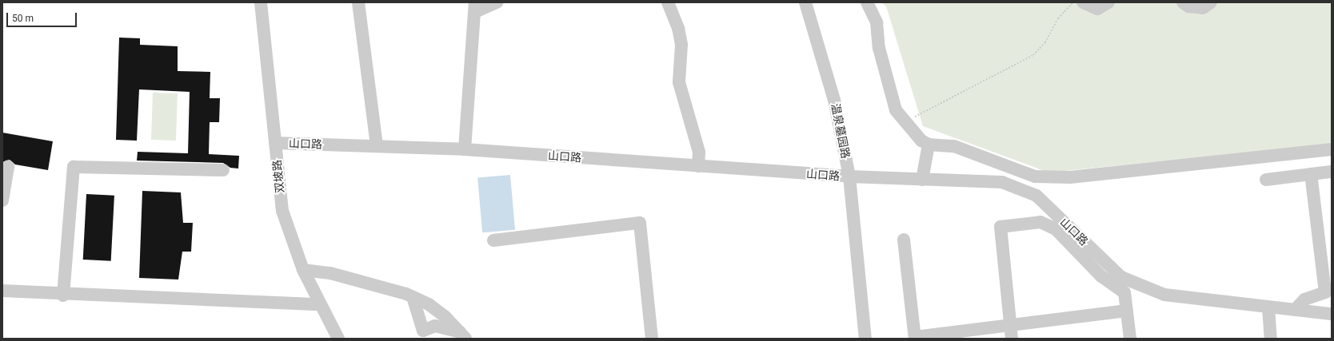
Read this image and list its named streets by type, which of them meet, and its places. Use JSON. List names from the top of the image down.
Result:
{
  "streets": {
    "street": ["温泉墓园路", "山口路", "双坡路"]
  },
  "crossings": [
    ["温泉墓园路", "山口路"],
    ["山口路", "双坡路"]
  ],
  "scale_bar": "50 m"
}
